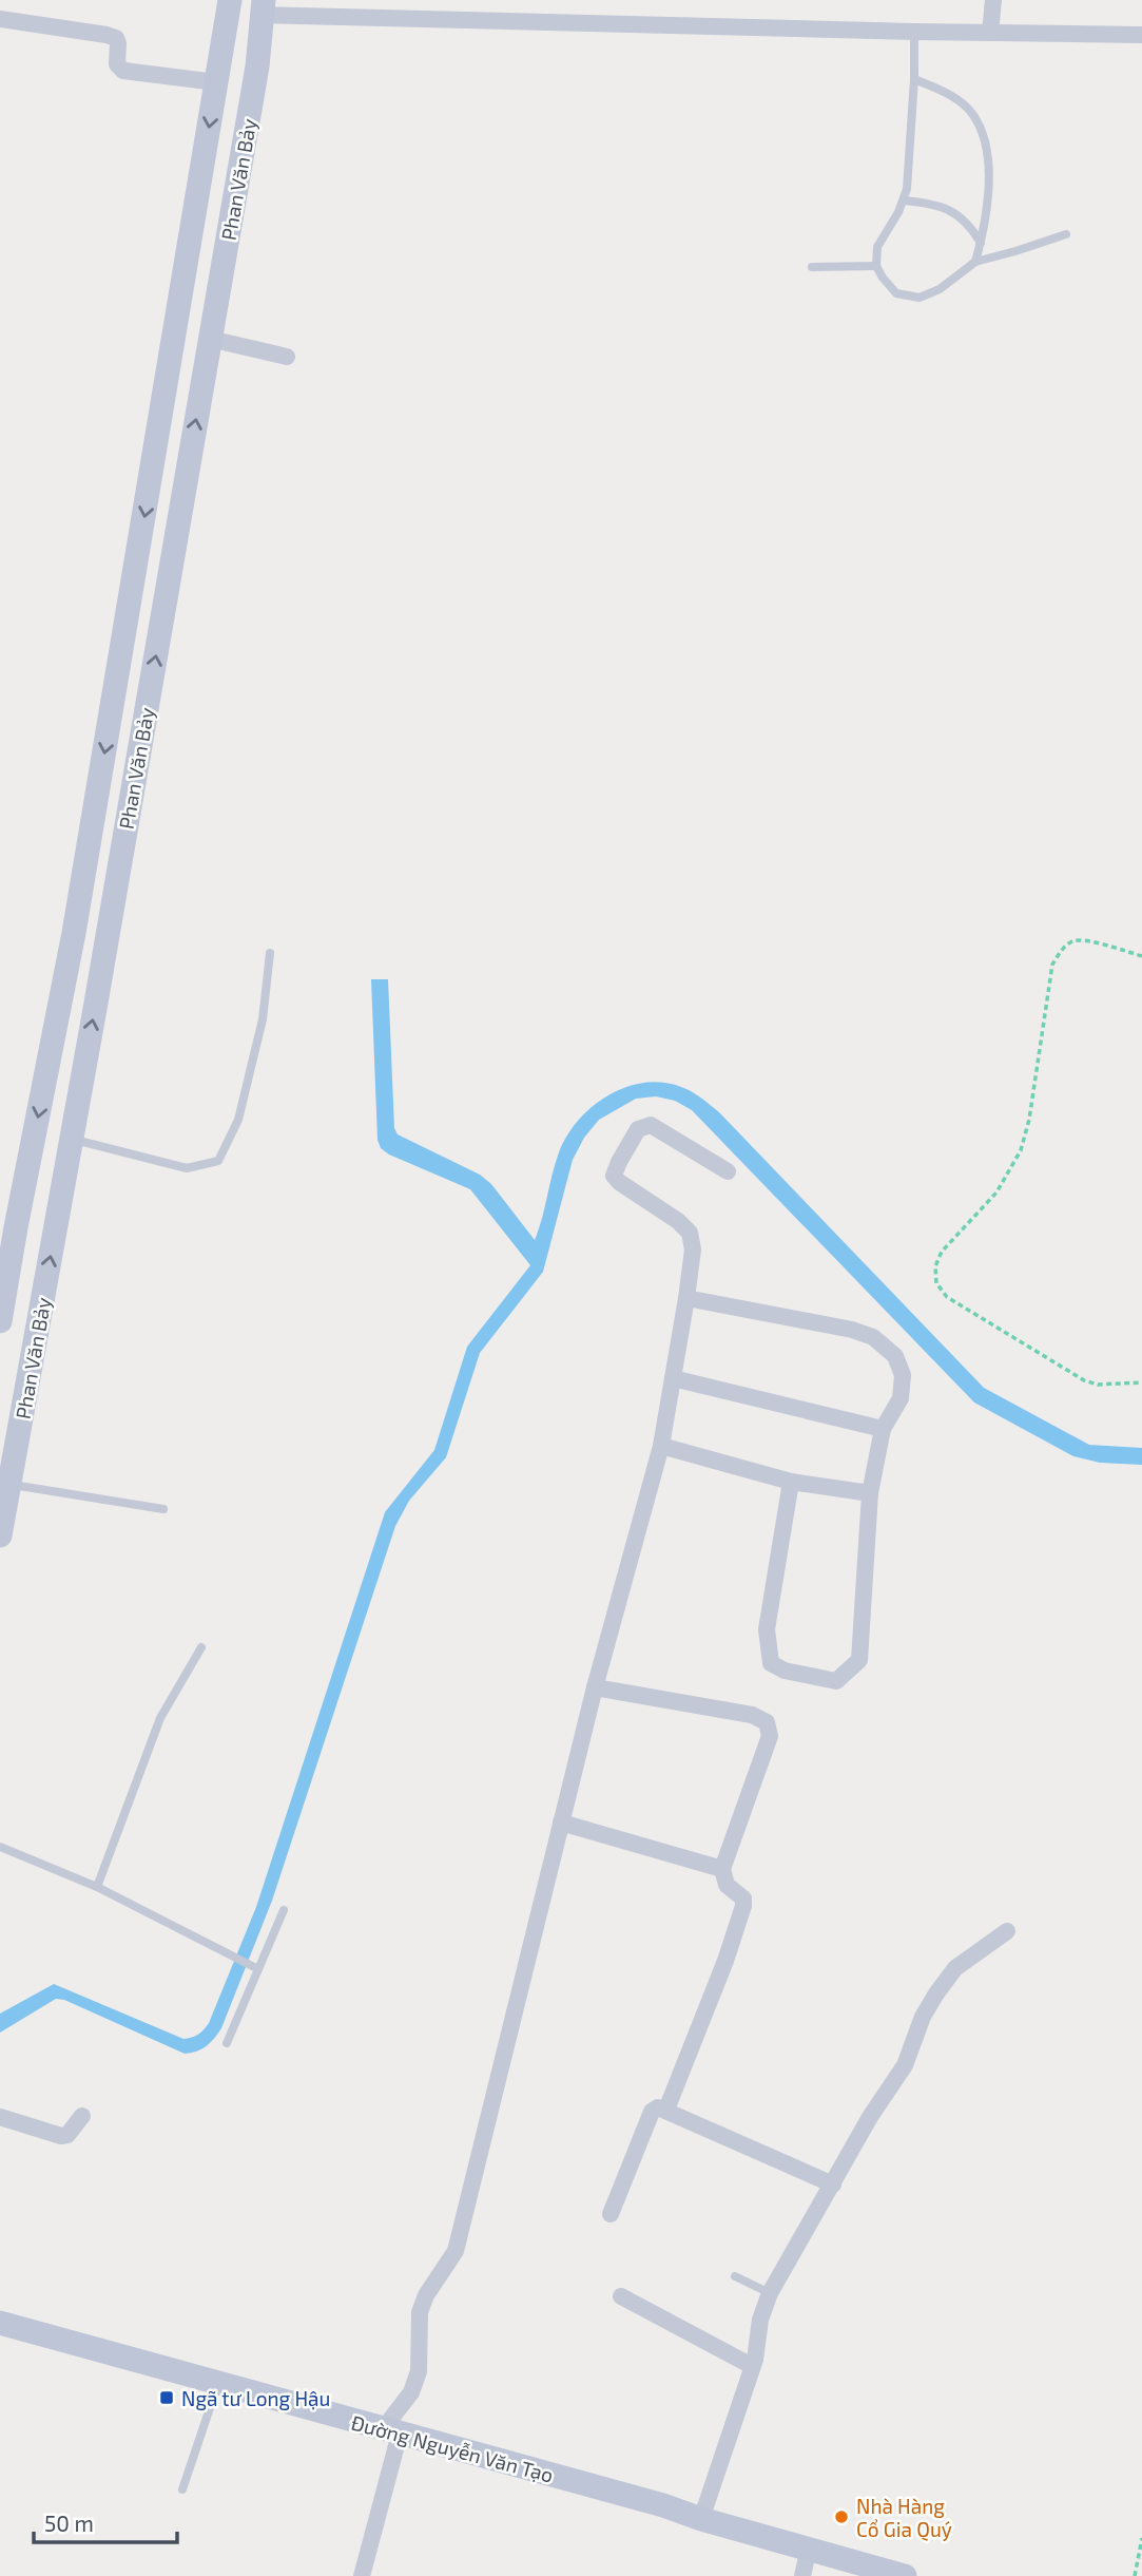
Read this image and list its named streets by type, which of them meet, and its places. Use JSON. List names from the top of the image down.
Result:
{
  "streets": {
    "main road": ["Phan Văn Bảy", "Đường Nguyễn Văn Tạo"]
  },
  "places": {
    "transit": ["Ngã tư Long Hậu"],
    "other": ["Nhà Hàng Cổ Gia Quý"]
  },
  "scale_bar": "50 m"
}
